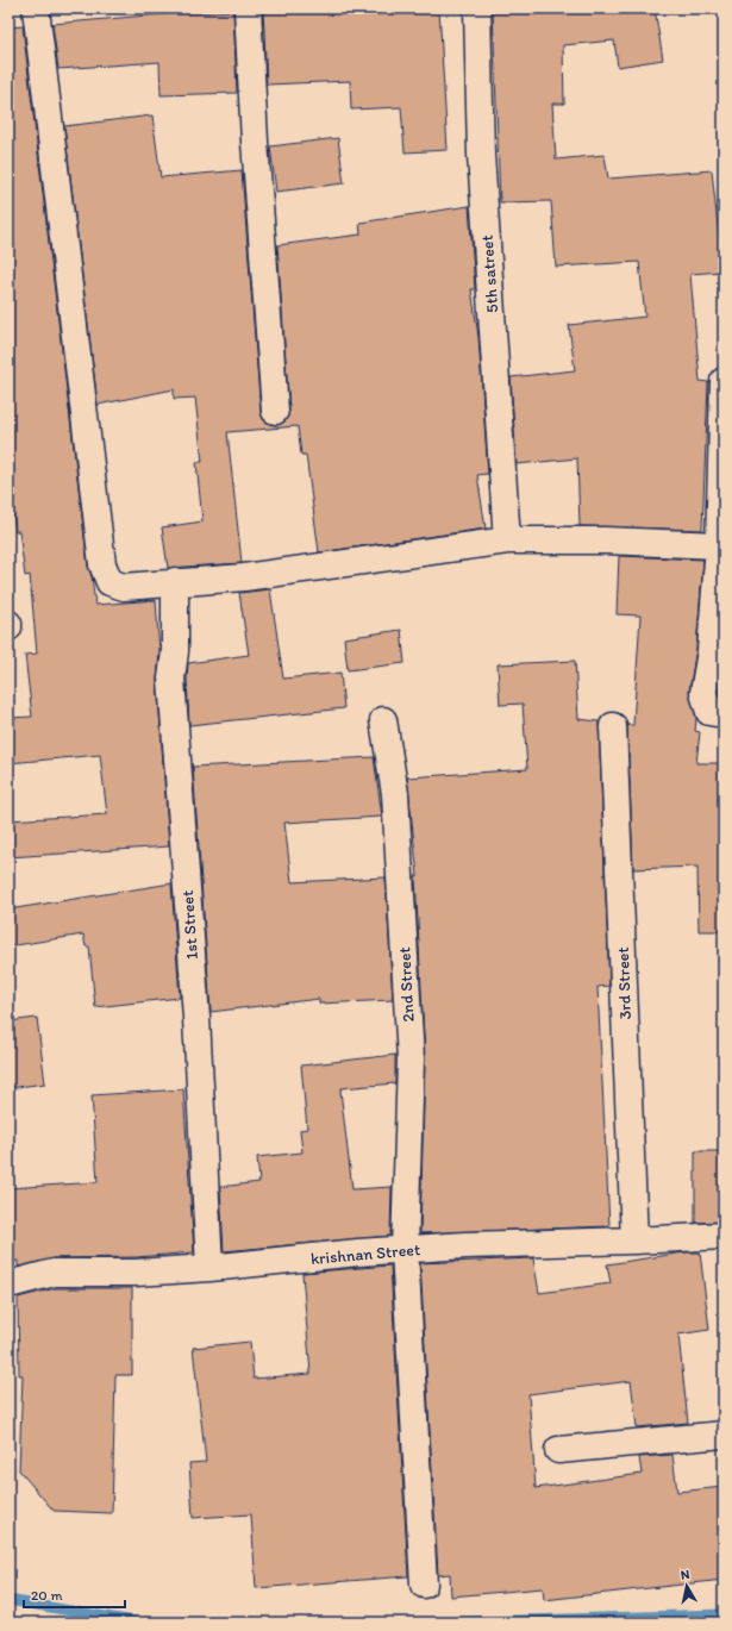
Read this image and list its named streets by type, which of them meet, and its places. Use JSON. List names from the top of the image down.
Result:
{
  "streets": {
    "street": [
      "5th satreet",
      "1st Street",
      "3rd Street",
      "2nd Street",
      "krishnan Street"
    ]
  },
  "crossings": [
    ["1st Street", "krishnan Street"],
    ["3rd Street", "krishnan Street"],
    ["2nd Street", "krishnan Street"]
  ],
  "scale_bar": "20 m",
  "north": "top"
}
